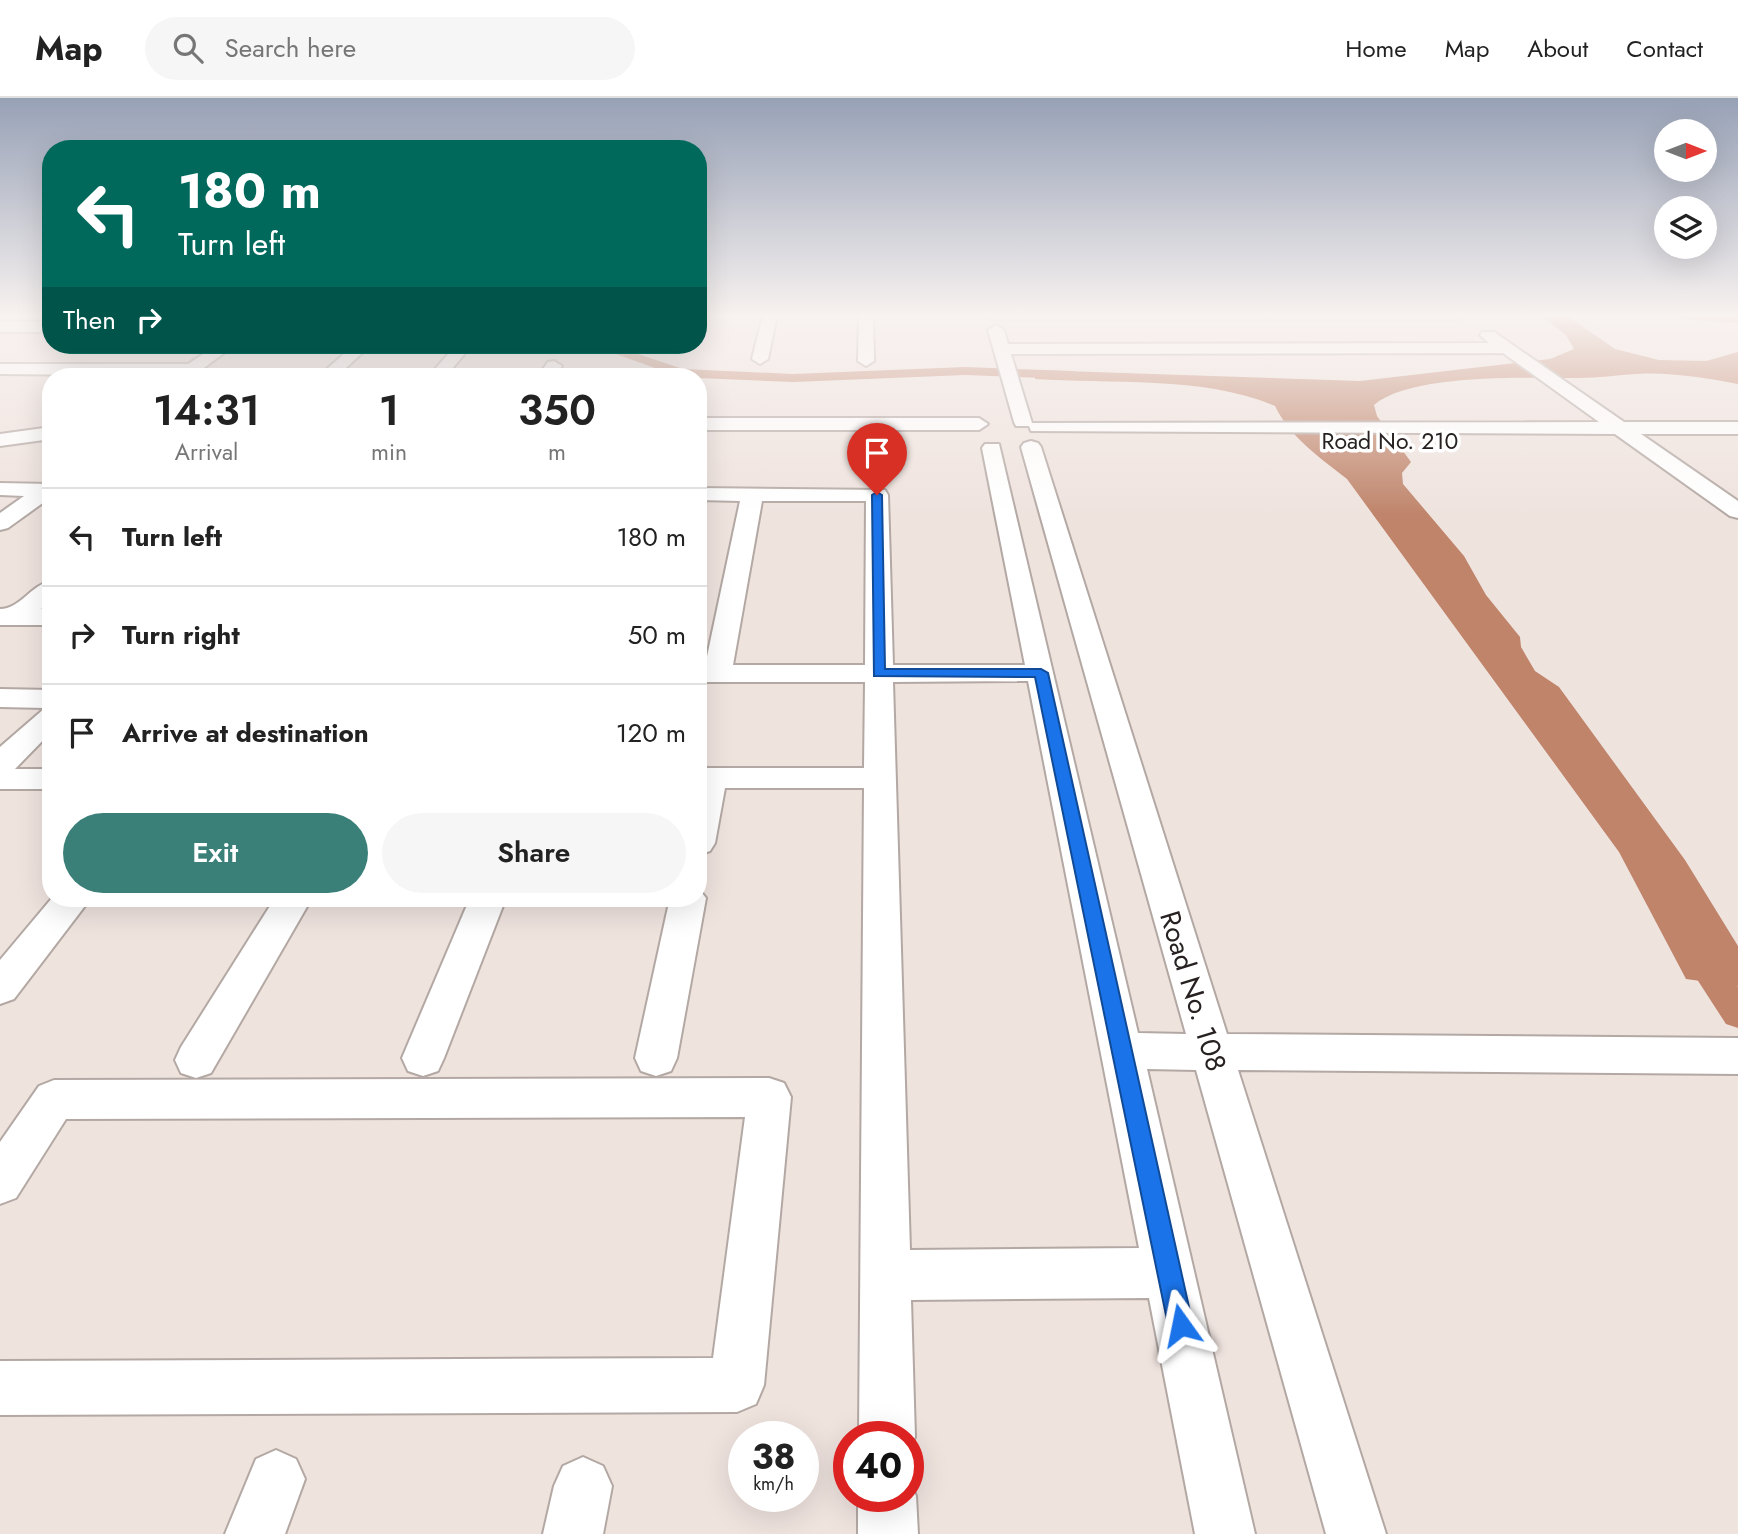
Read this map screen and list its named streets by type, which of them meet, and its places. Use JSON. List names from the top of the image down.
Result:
{
  "streets": {
    "street": ["Road No. 210", "Road No. 108"]
  },
  "crossings": [
    ["Road No. 210", "Road No. 108"]
  ],
  "north": "right",
  "page": {
    "header": "Map",
    "search": "Search here",
    "nav": [
      "Home",
      "Map",
      "About",
      "Contact"
    ],
    "turn": ["180 m", "Turn left"],
    "then": "Then",
    "eta": [
      "14:31",
      "Arrival",
      "1",
      "min",
      "350",
      "m"
    ],
    "list": [
      {
        "name": "Turn left",
        "value": "180 m"
      },
      {
        "name": "Turn right",
        "value": "50 m"
      },
      {
        "name": "Arrive at destination",
        "value": "120 m"
      }
    ],
    "buttons": ["Exit", "Share"],
    "speed": "38 km/h",
    "limit": "40"
  }
}
